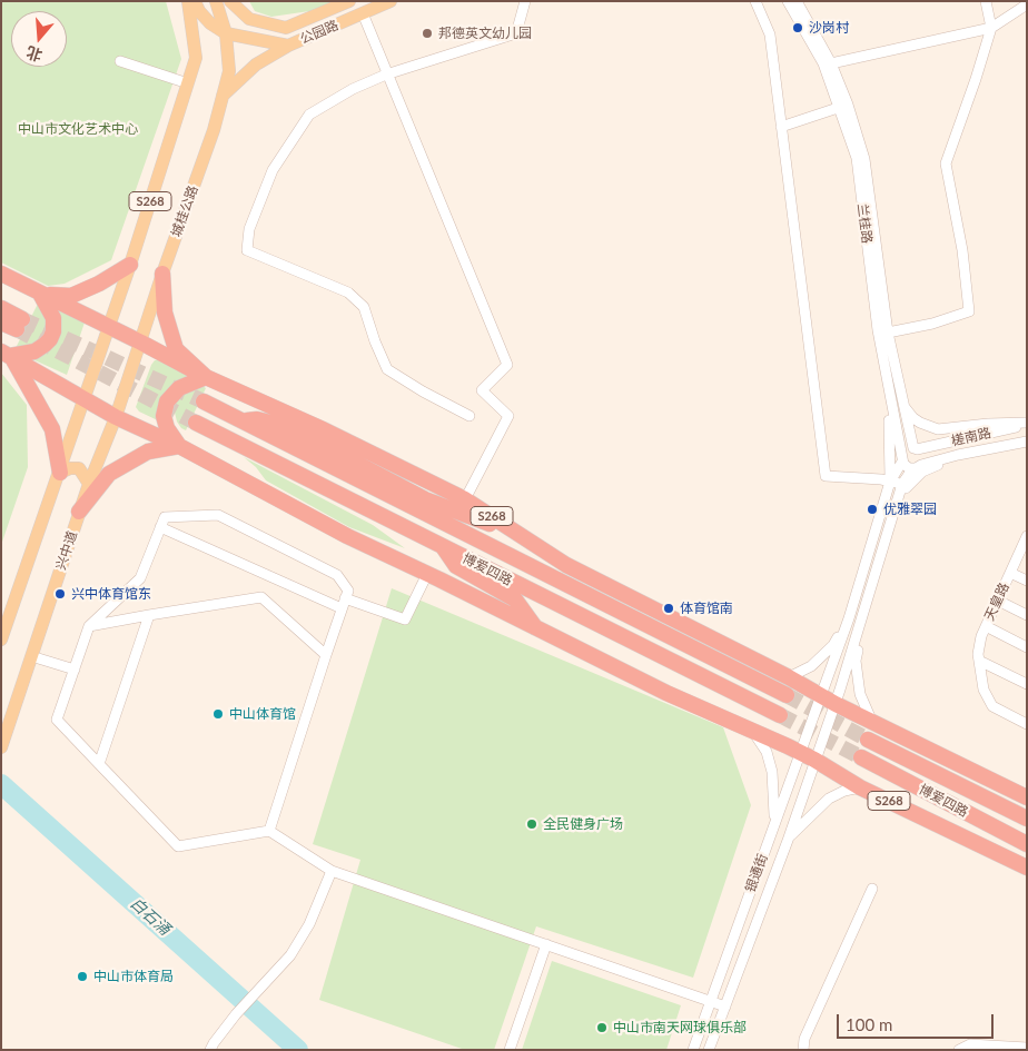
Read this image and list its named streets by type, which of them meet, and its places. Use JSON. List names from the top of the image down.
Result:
{
  "streets": {
    "highway": ["S268", "博爱四路"],
    "main road": ["公园路", "城桂公路", "兴中道"],
    "street": [
      "兰桂路",
      "槎南路",
      "天皇路",
      "银通街"
    ]
  },
  "crossings": [
    ["公园路", "城桂公路"],
    ["S268", "城桂公路"],
    ["S268", "兴中道"],
    ["S268", "银通街"],
    ["城桂公路", "兴中道"],
    ["兰桂路", "槎南路"]
  ],
  "water": ["白石涌"],
  "parks": ["中山市文化艺术中心"],
  "places": [
    "沙岗村",
    "邦德英文幼儿园",
    "优雅翠园",
    "兴中体育馆东",
    "体育馆南",
    "中山体育馆",
    "全民健身广场",
    "中山市体育局",
    "中山市南天网球俱乐部"
  ],
  "scale_bar": "100 m",
  "north": "bottom"
}
